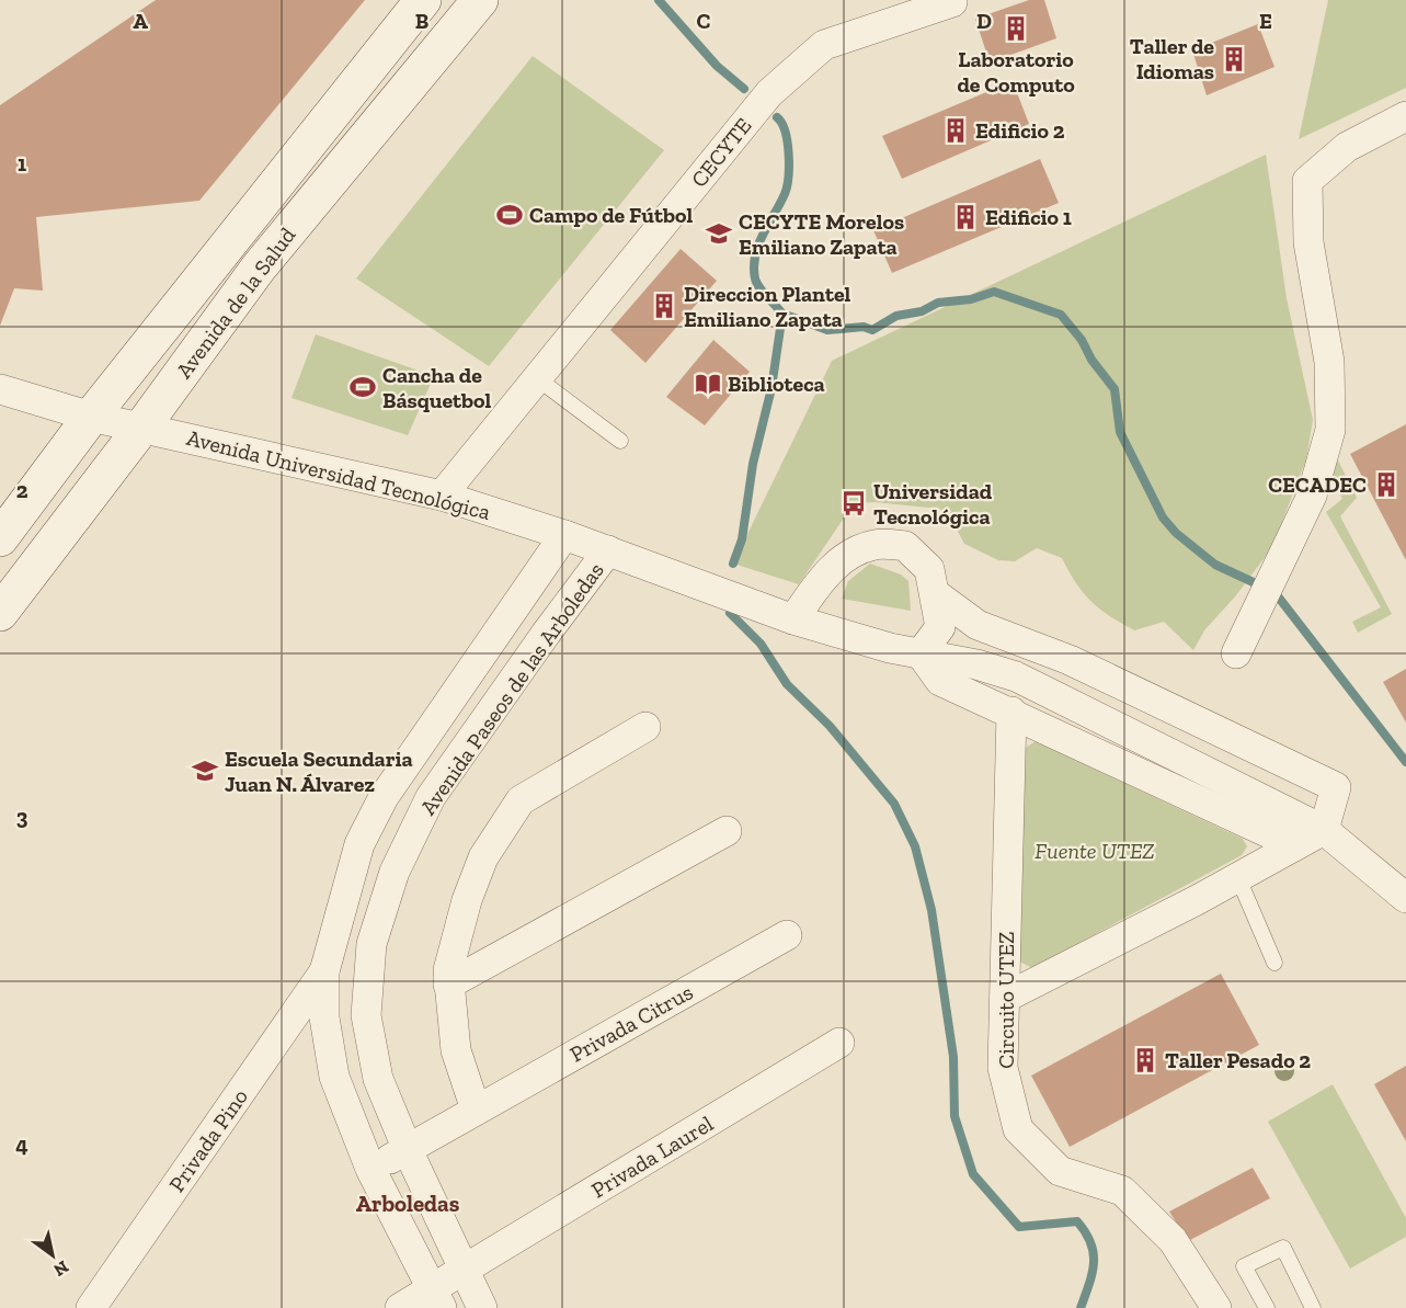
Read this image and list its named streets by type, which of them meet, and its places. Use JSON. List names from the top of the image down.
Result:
{
  "streets": {
    "street": [
      "CECYTE",
      "Avenida de la Salud",
      "Avenida Universidad Tecnológica",
      "Avenida Paseos de las Arboledas",
      "Circuito UTEZ",
      "Privada Citrus",
      "Privada Pino",
      "Privada Laurel"
    ]
  },
  "crossings": [
    ["CECYTE", "Avenida Universidad Tecnológica"],
    ["Avenida de la Salud", "Avenida Universidad Tecnológica"],
    ["Avenida Universidad Tecnológica", "Avenida Paseos de las Arboledas"],
    ["Avenida Paseos de las Arboledas", "Privada Citrus"],
    ["Avenida Paseos de las Arboledas", "Privada Pino"],
    ["Avenida Paseos de las Arboledas", "Privada Laurel"]
  ],
  "districts": ["Arboledas"],
  "parks": ["Fuente UTEZ"],
  "places": {
    "building": [
      "Laboratorio de Computo",
      "Taller de Idiomas",
      "Edificio 2",
      "Edificio 1",
      "Direccion Plantel Emiliano Zapata",
      "CECADEC",
      "Taller Pesado 2"
    ],
    "sports": ["Campo de Fútbol", "Cancha de Básquetbol"],
    "school or university": ["CECYTE Morelos Emiliano Zapata", "Escuela Secundaria Juan N. Álvarez"],
    "library": ["Biblioteca"],
    "bus stop": ["Universidad Tecnológica"]
  },
  "north": "bottom right",
  "grid": {
    "columns": [
      "A",
      "B",
      "C",
      "D",
      "E"
    ],
    "rows": [
      "1",
      "2",
      "3",
      "4"
    ]
  }
}
